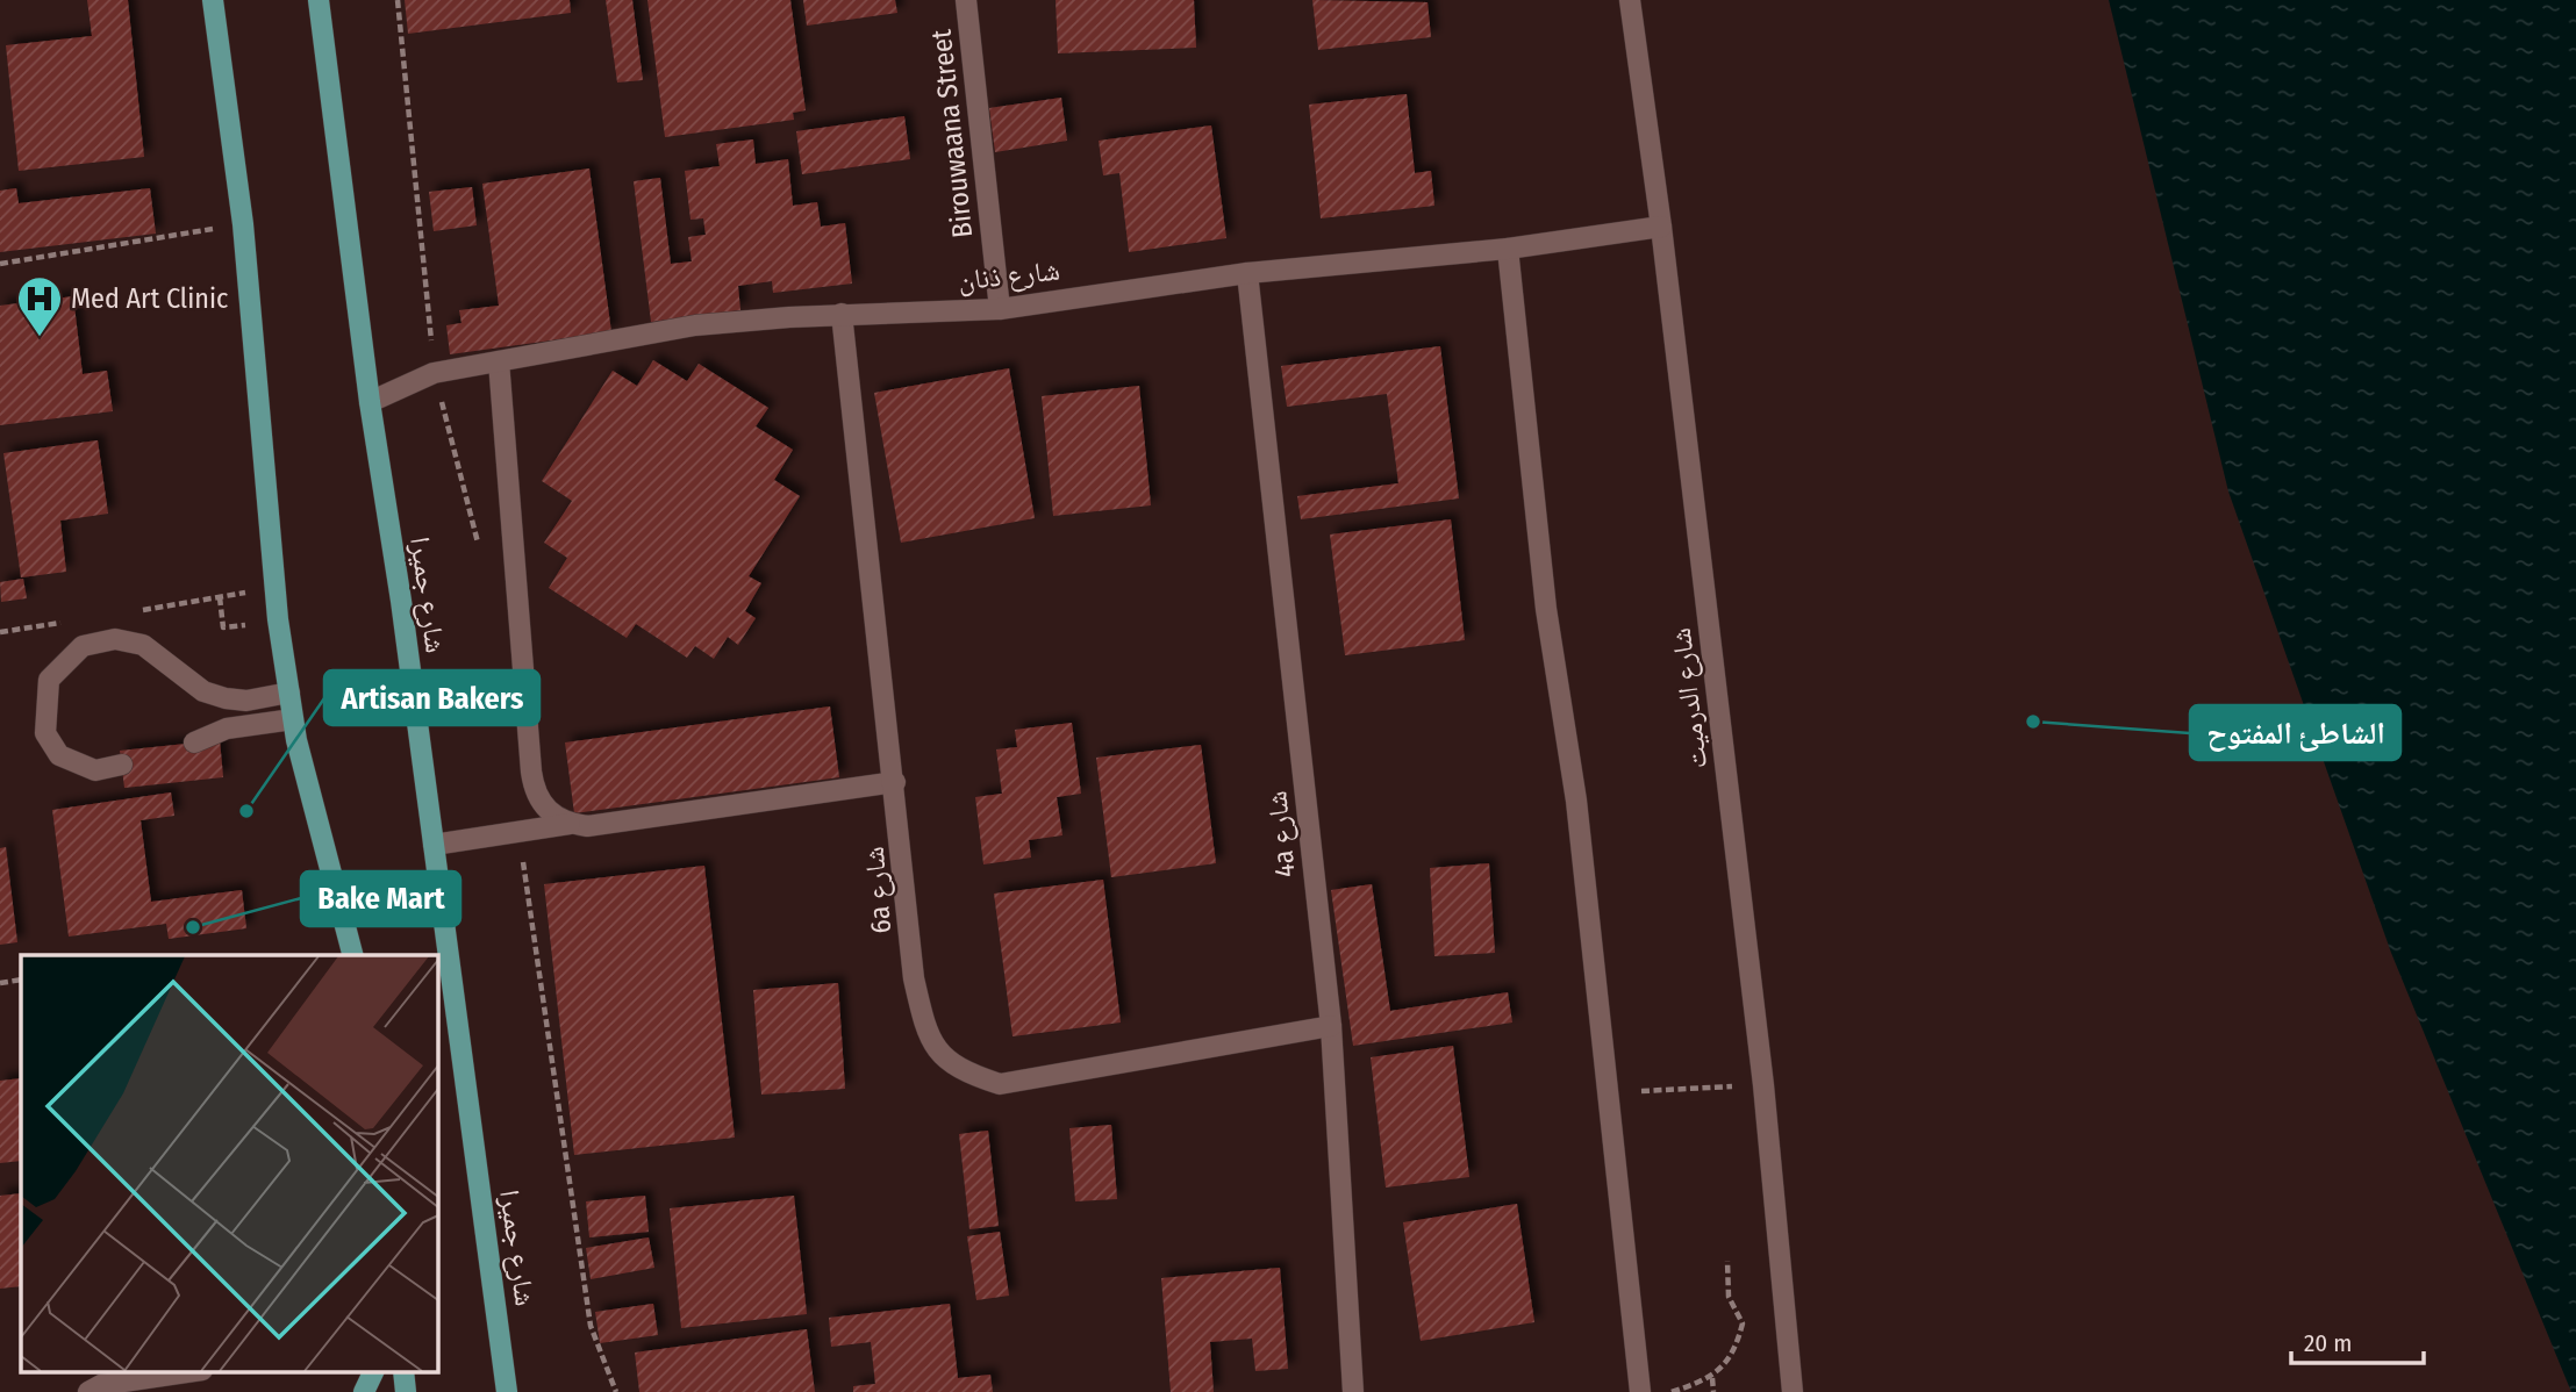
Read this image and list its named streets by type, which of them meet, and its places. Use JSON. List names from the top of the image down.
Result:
{
  "streets": {
    "main road": ["شارع جميرا"],
    "street": [
      "Birouwaana Street",
      "شارع ذنان",
      "شارع الدرميت",
      "4a شارع",
      "6a شارع"
    ]
  },
  "crossings": [
    ["Birouwaana Street", "شارع ذنان"],
    ["شارع ذنان", "شارع جميرا"],
    ["شارع ذنان", "شارع الدرميت"],
    ["شارع ذنان", "4a شارع"],
    ["شارع ذنان", "6a شارع"],
    ["4a شارع", "6a شارع"]
  ],
  "places": {
    "hospital": ["Med Art Clinic"],
    "other": ["الشاطئ المفتوح", "Artisan Bakers", "Bake Mart"]
  },
  "scale_bar": "20 m"
}
